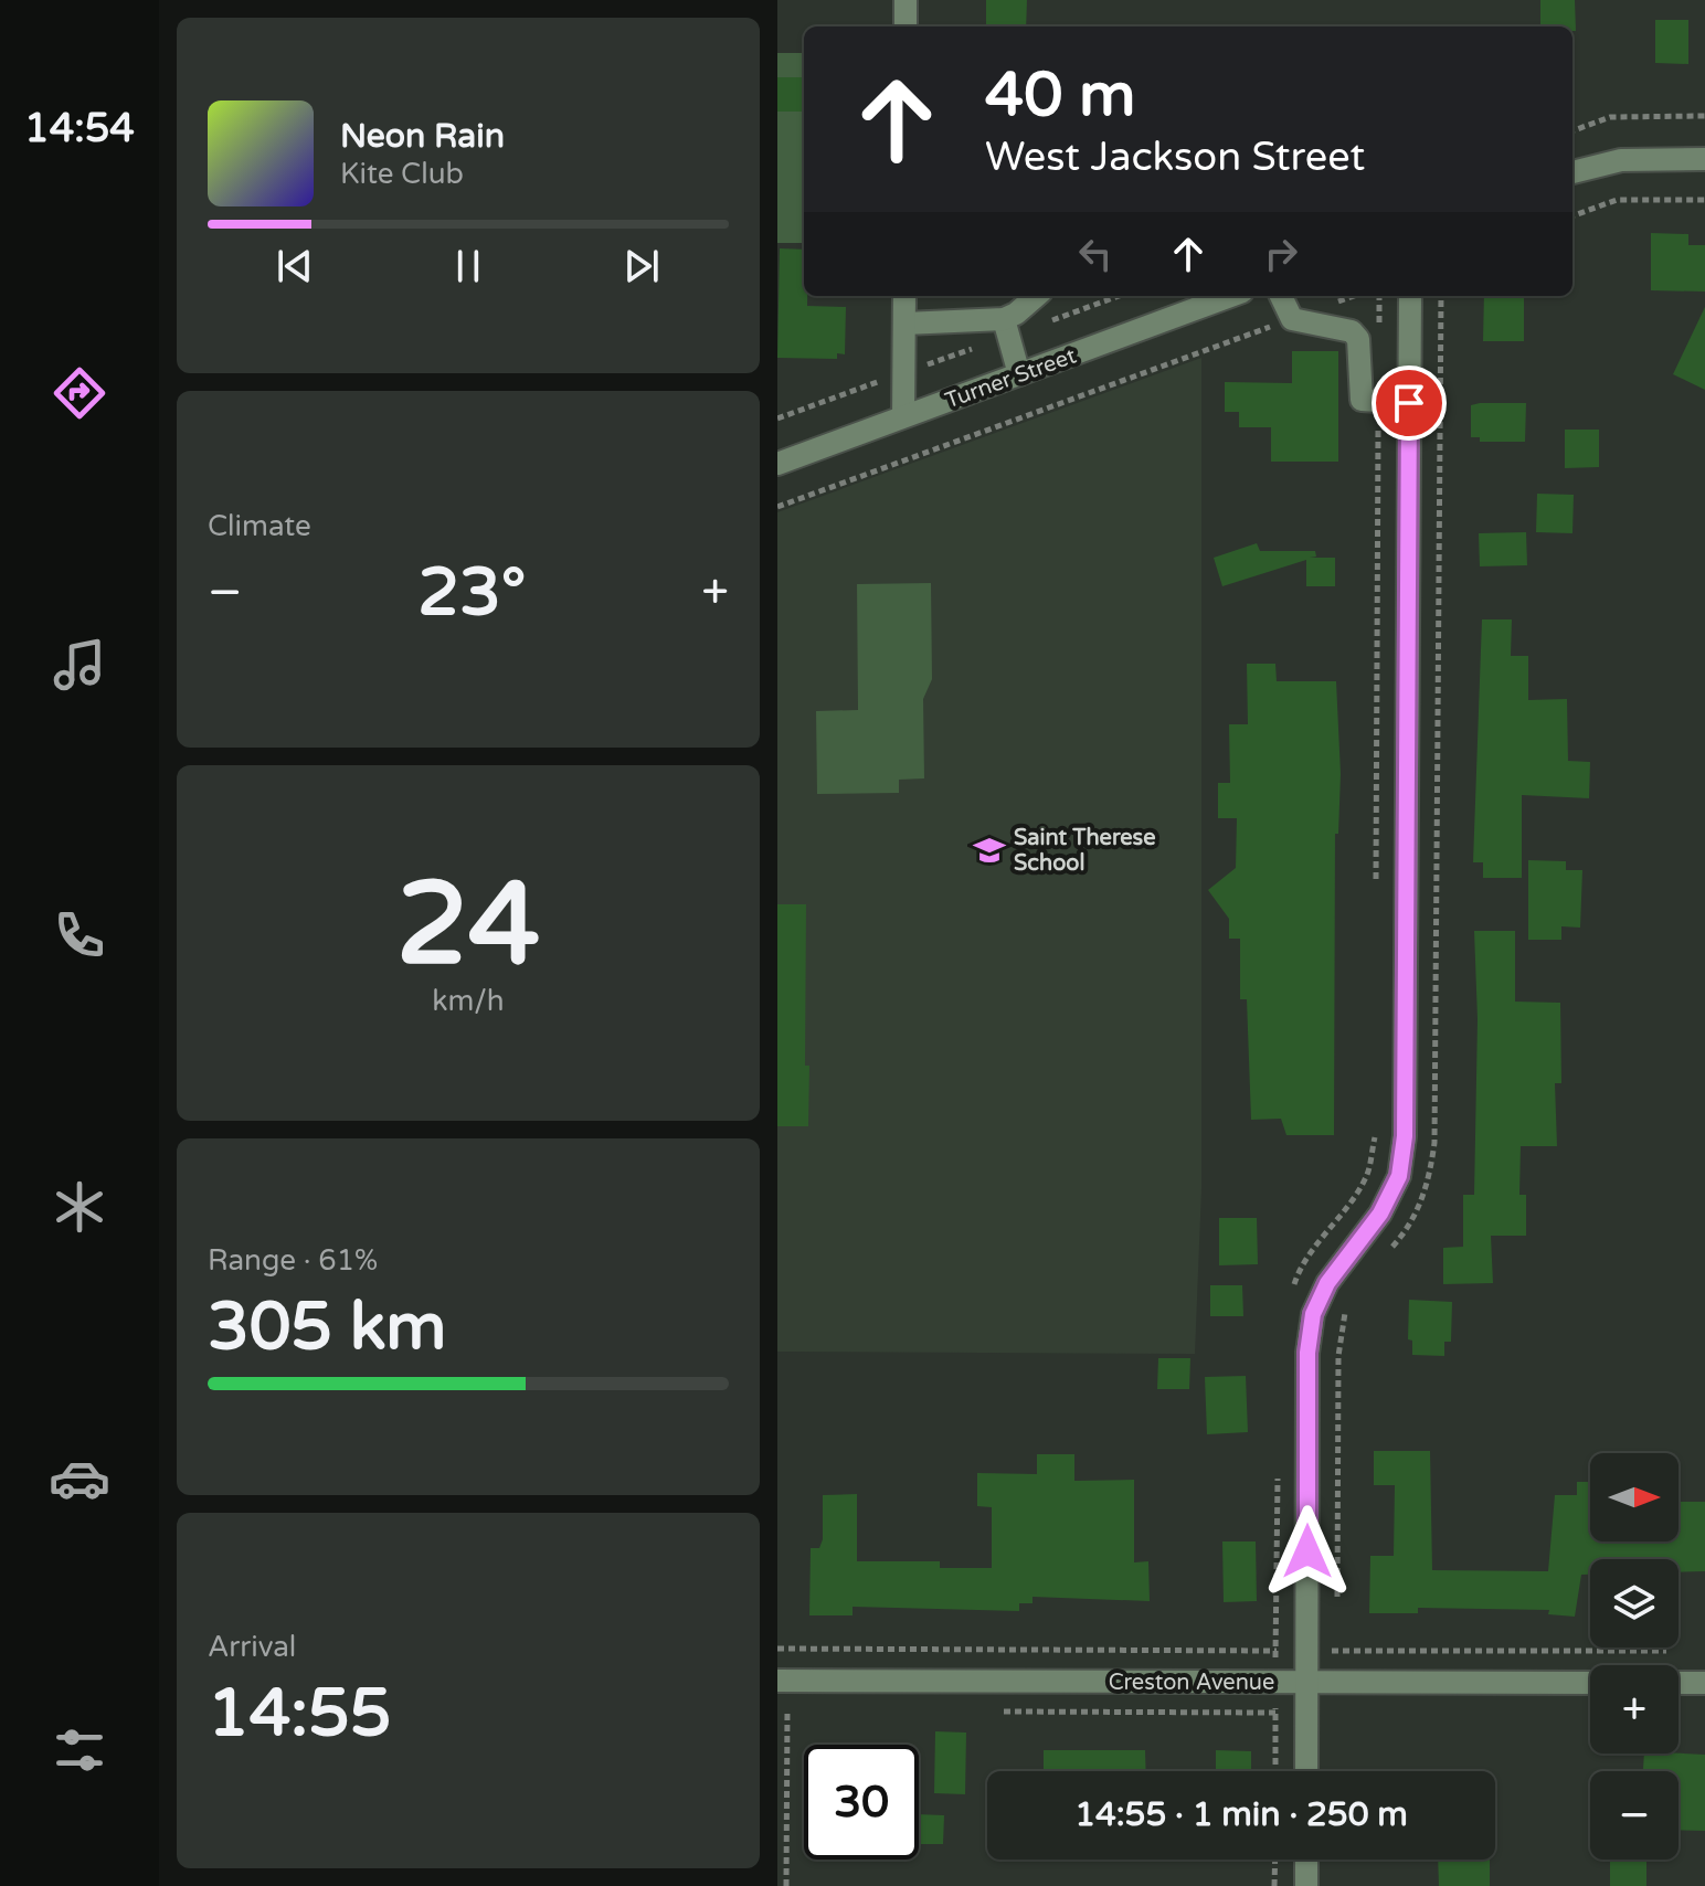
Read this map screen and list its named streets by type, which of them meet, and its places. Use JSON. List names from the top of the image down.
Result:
{
  "streets": {
    "street": ["Turner Street", "Creston Avenue"]
  },
  "places": {
    "school or university": ["Saint Therese School"]
  },
  "north": "right",
  "page": {
    "tabs": "14:54",
    "turn": ["40 m", "West Jackson Street"],
    "song": ["Neon Rain", "Kite Club"],
    "tile": [
      "Climate",
      ["24", "km/h"],
      ["Range · 61%", "305 km"],
      ["Arrival", "14:55"]
    ],
    "heat": ["−", "23°", "+"],
    "map_buttons": ["+", "−"],
    "limit": "30",
    "trip": "14:55 · 1 min · 250 m"
  }
}
